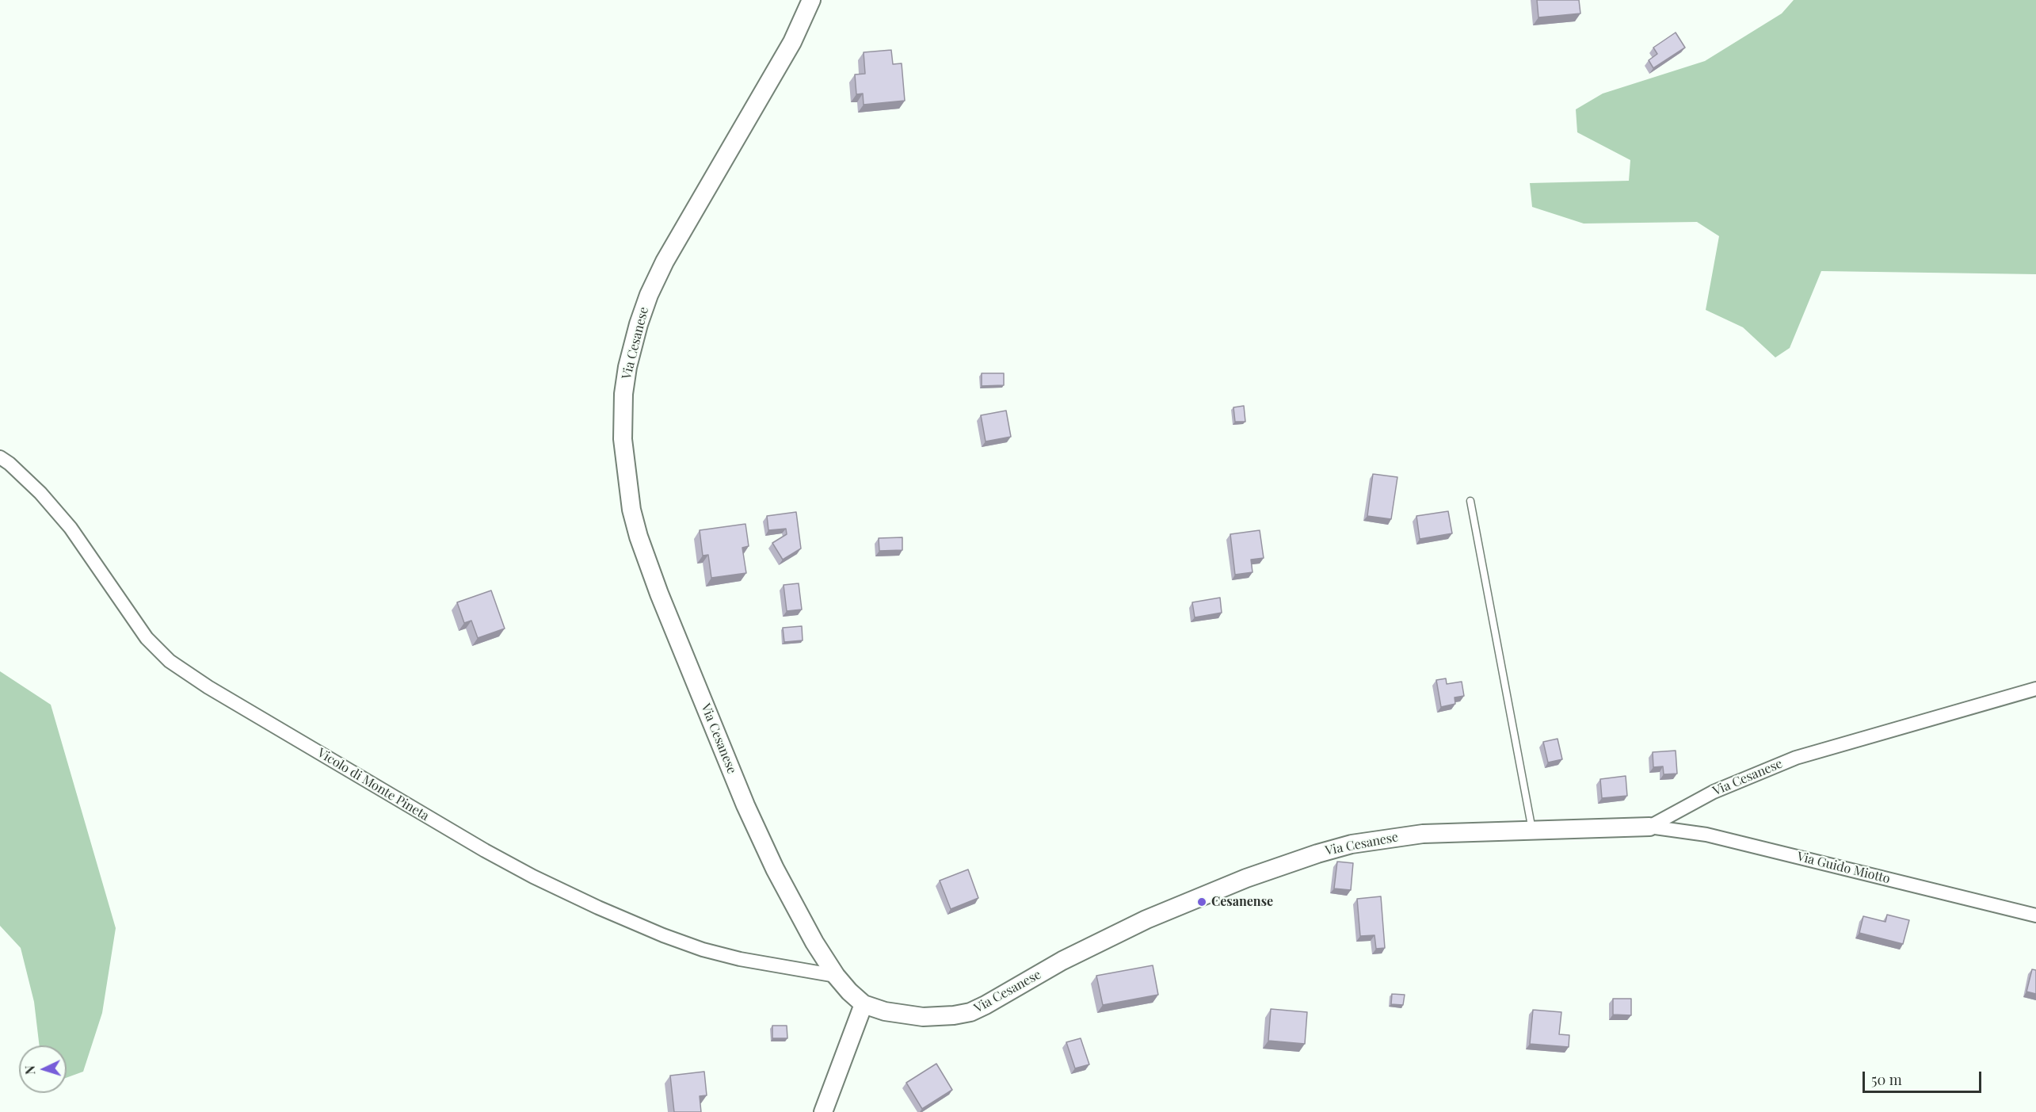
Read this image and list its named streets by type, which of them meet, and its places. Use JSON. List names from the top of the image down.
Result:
{
  "streets": {
    "street": ["Via Cesanese", "Vicolo di Monte Pineta", "Via Guido Miotto"]
  },
  "crossings": [
    ["Via Cesanese", "Vicolo di Monte Pineta"],
    ["Via Cesanese", "Via Guido Miotto"]
  ],
  "places": ["Cesanense"],
  "scale_bar": "50 m",
  "north": "left"
}
